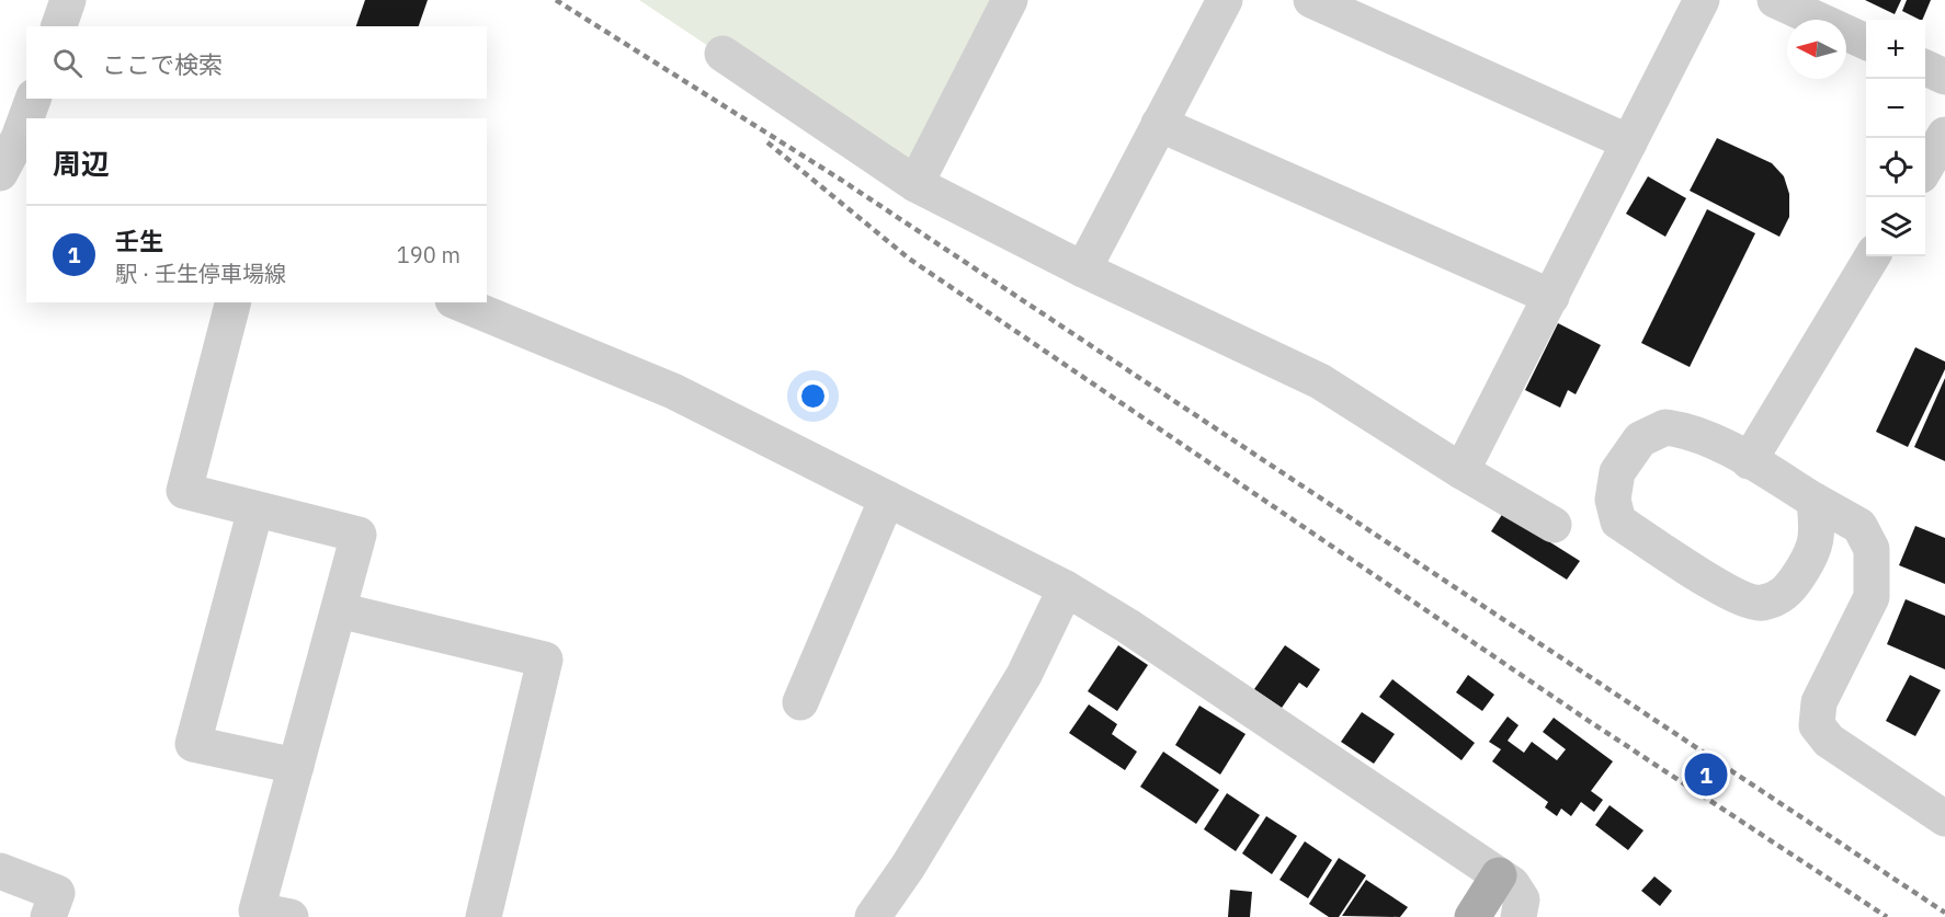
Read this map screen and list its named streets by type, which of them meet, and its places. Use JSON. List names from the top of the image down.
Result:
{
  "north": "left",
  "page": {
    "map_buttons": ["+", "−"],
    "search": "ここで検索",
    "heading": "周辺",
    "list": [
      {
        "mark": "1",
        "name": "壬生",
        "note": "駅 · 壬生停車場線",
        "value": "190 m"
      }
    ],
    "pins": "1"
  }
}
